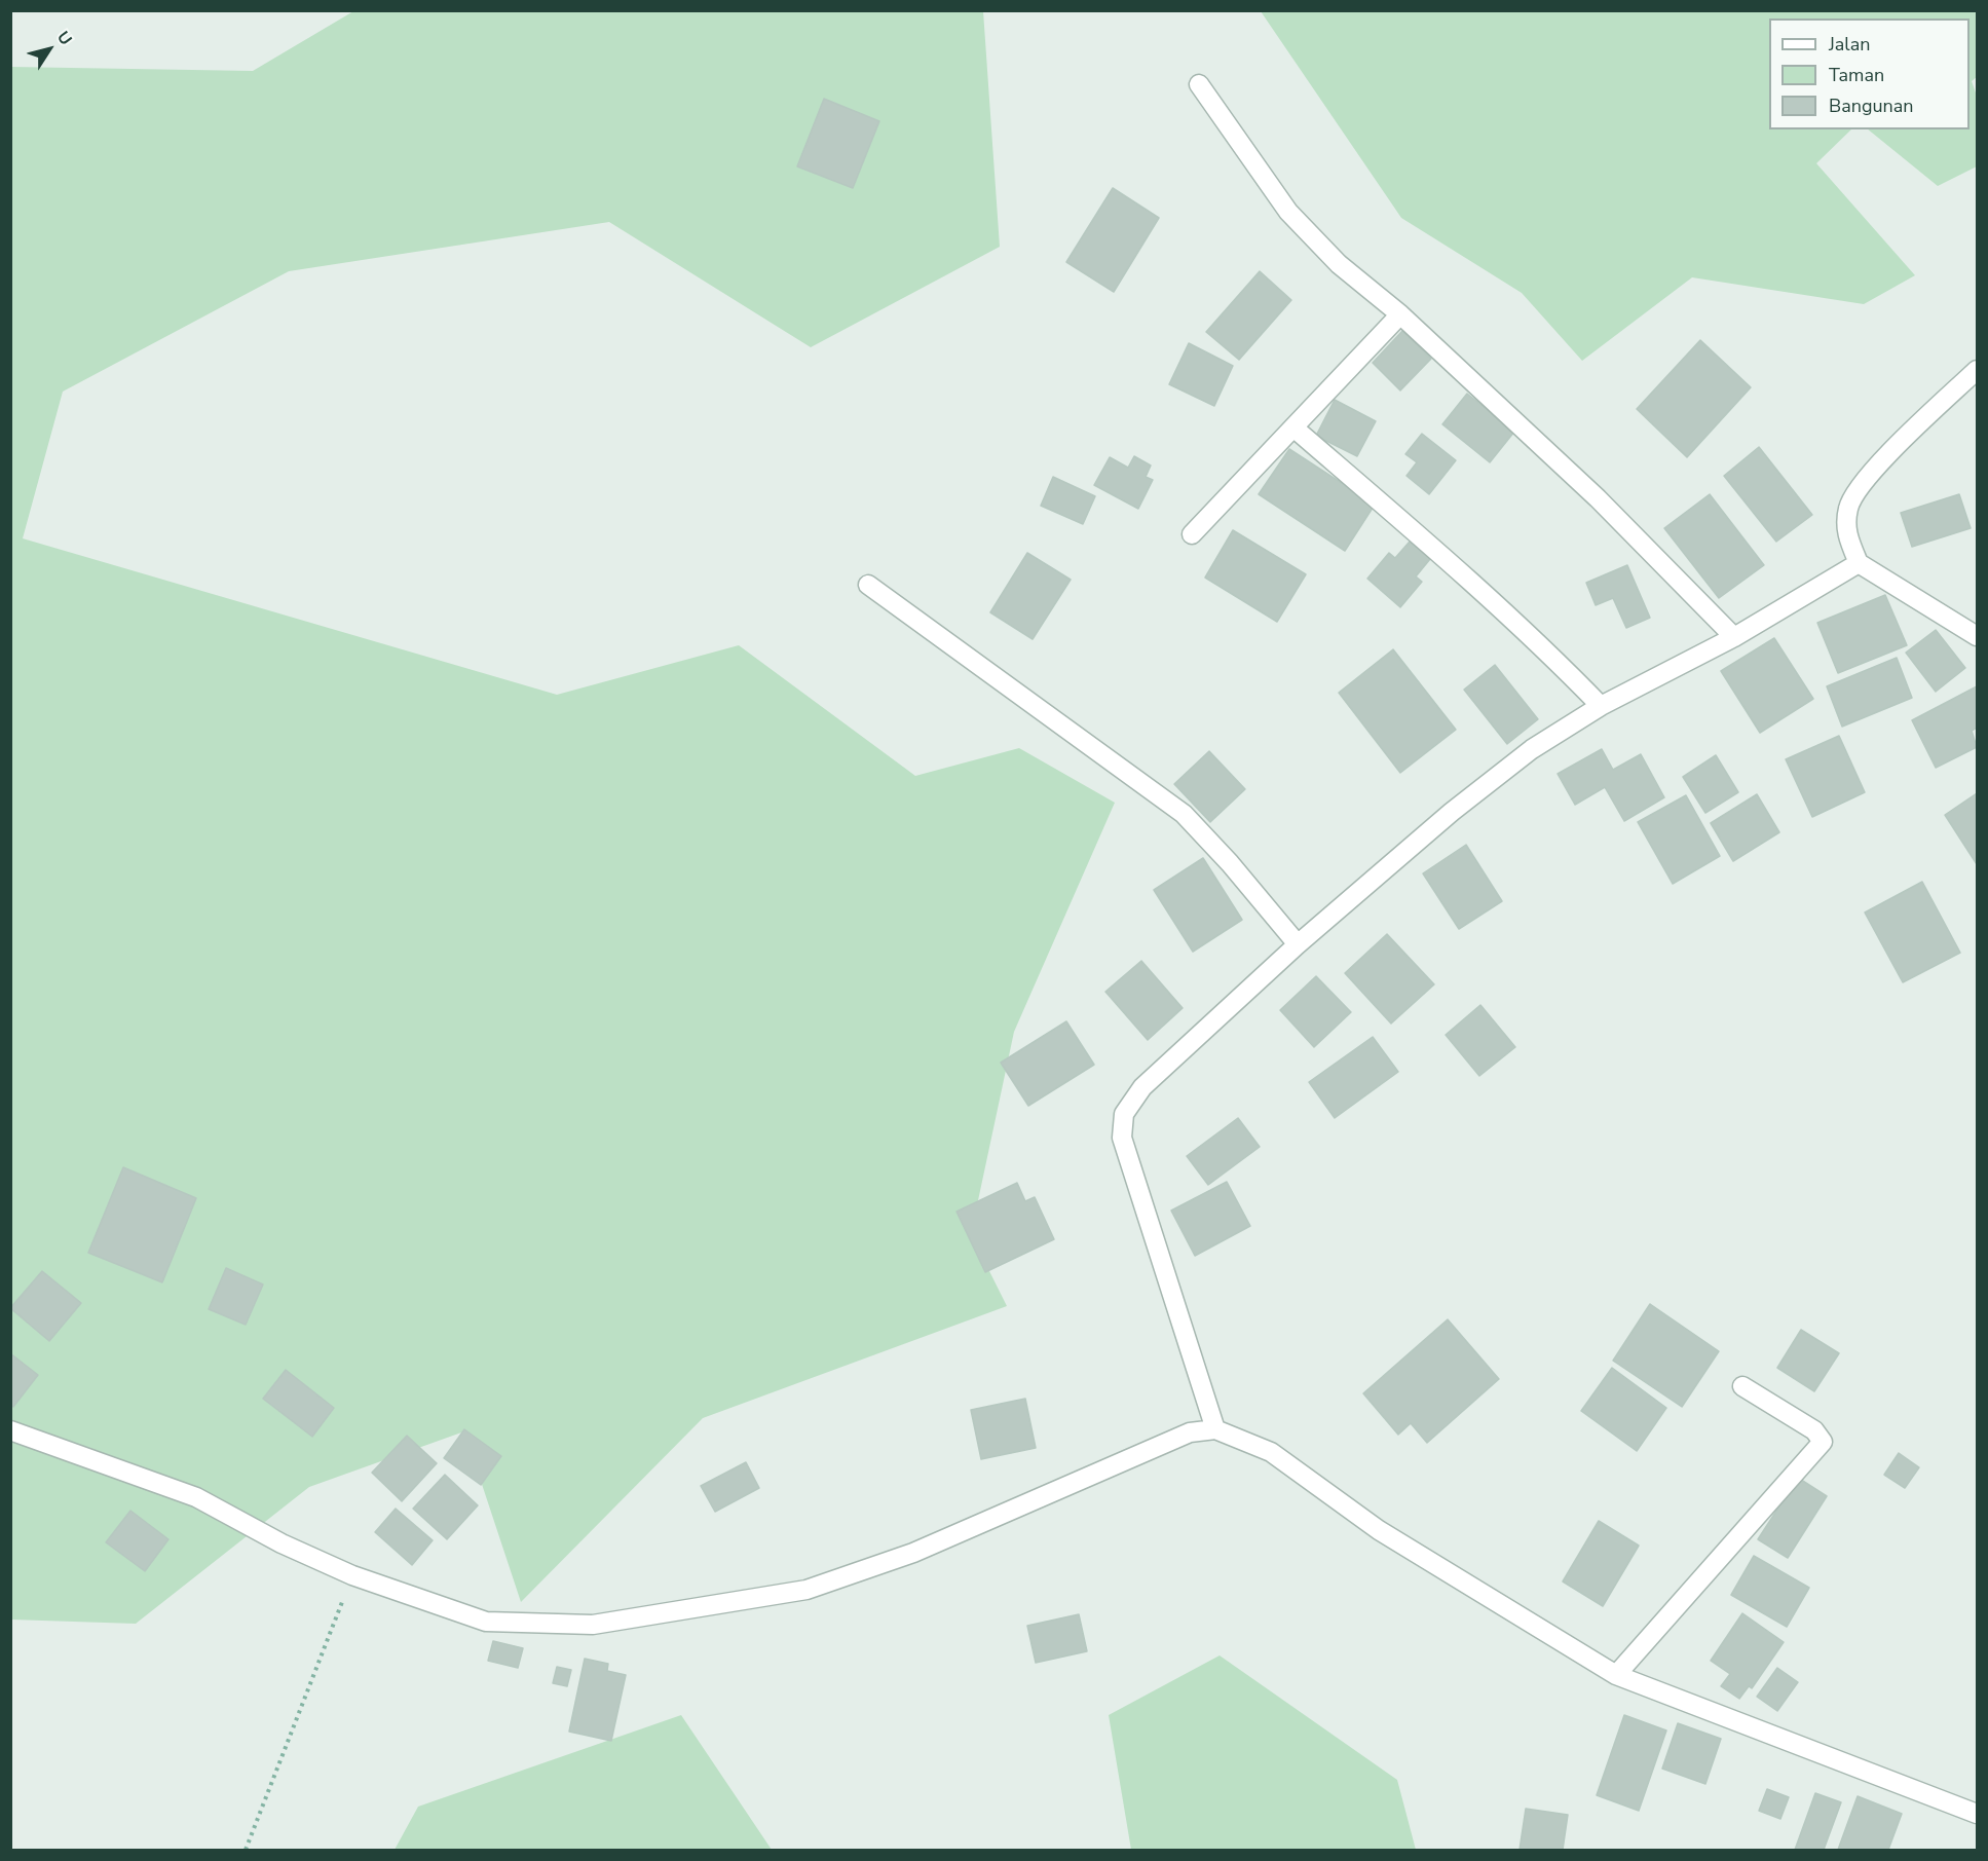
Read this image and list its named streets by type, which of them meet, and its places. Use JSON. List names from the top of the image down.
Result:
{
  "legend": ["Jalan", "Taman", "Bangunan"],
  "north": "top right"
}
